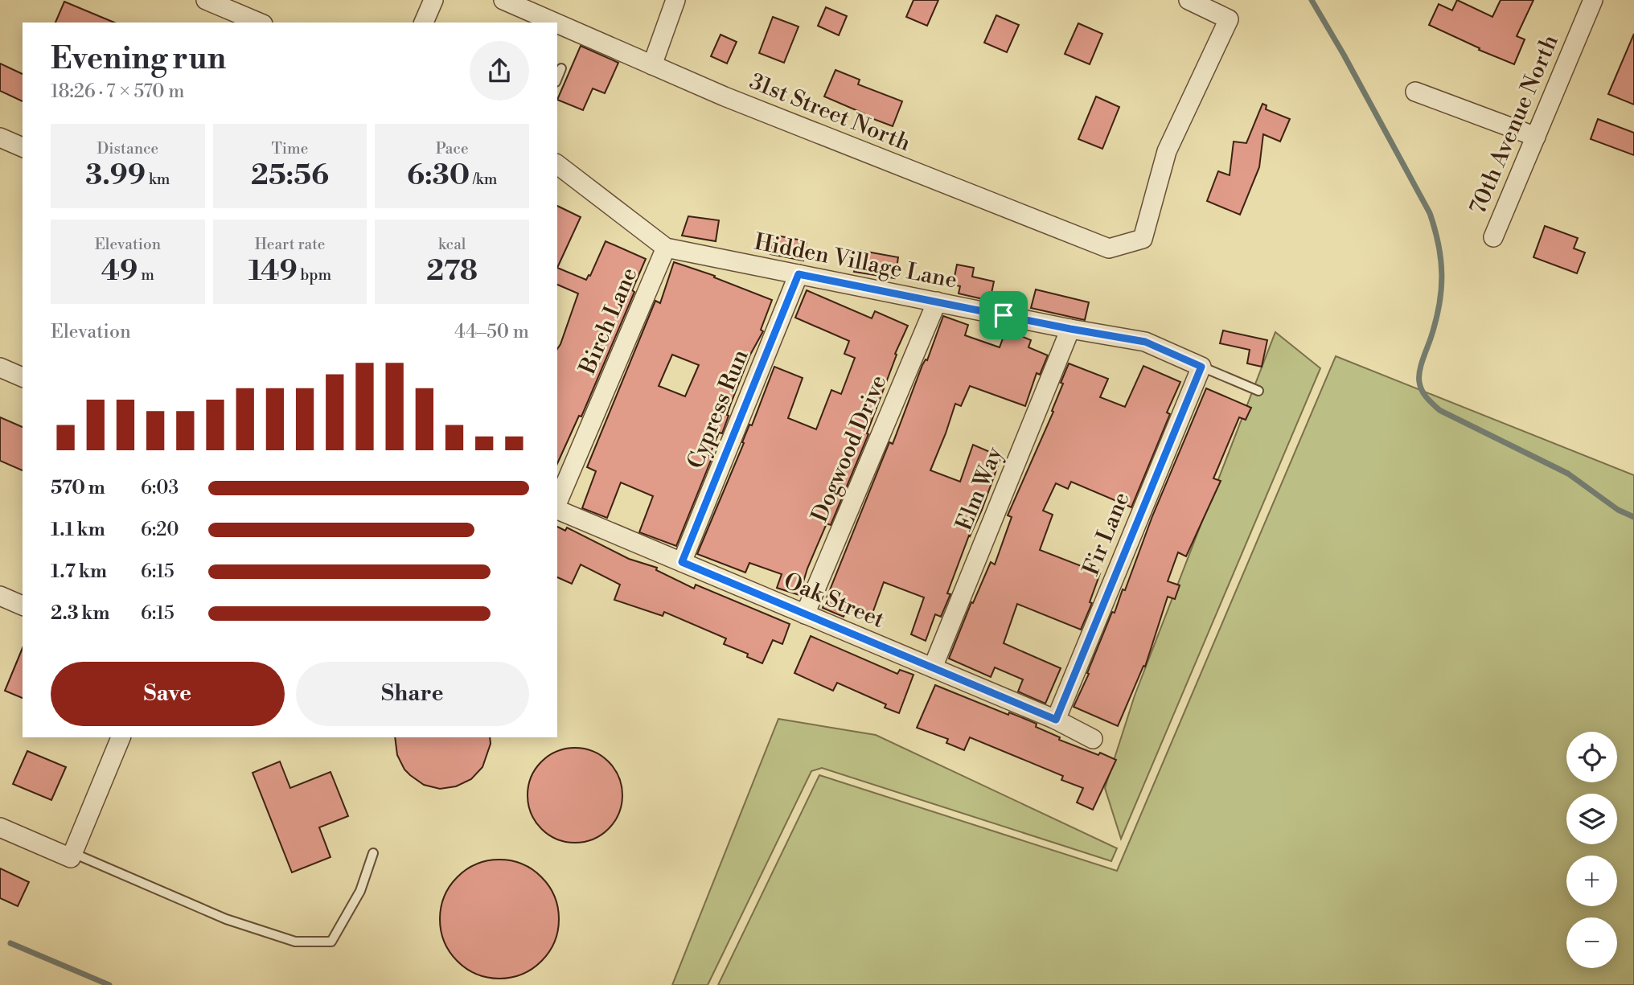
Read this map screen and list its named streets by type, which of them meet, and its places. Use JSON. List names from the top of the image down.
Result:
{
  "streets": {
    "street": [
      "31st Street North",
      "70th Avenue North",
      "Hidden Village Lane",
      "Birch Lane",
      "Cypress Run",
      "Dogwood Drive",
      "Elm Way",
      "Fir Lane",
      "Oak Street"
    ]
  },
  "crossings": [
    ["Hidden Village Lane", "Birch Lane"],
    ["Hidden Village Lane", "Cypress Run"],
    ["Hidden Village Lane", "Dogwood Drive"],
    ["Hidden Village Lane", "Elm Way"],
    ["Hidden Village Lane", "Fir Lane"],
    ["Cypress Run", "Oak Street"],
    ["Dogwood Drive", "Oak Street"],
    ["Elm Way", "Oak Street"],
    ["Fir Lane", "Oak Street"]
  ],
  "page": {
    "heading": ["Evening run", "18:26 · 7 × 570 m"],
    "stats": [
      ["Distance", "3.99 km"],
      ["Time", "25:56"],
      ["Pace", "6:30 /km"],
      ["Elevation", "49 m"],
      ["Heart rate", "149 bpm"],
      ["kcal", "278"]
    ],
    "chart": ["Elevation", "44–50 m"],
    "list": [
      {
        "name": "570 m",
        "note": "6:03"
      },
      {
        "name": "1.1 km",
        "note": "6:20"
      },
      {
        "name": "1.7 km",
        "note": "6:15"
      },
      {
        "name": "2.3 km",
        "note": "6:15"
      }
    ],
    "buttons": ["Save", "Share"],
    "map_buttons": ["+", "−"]
  }
}
